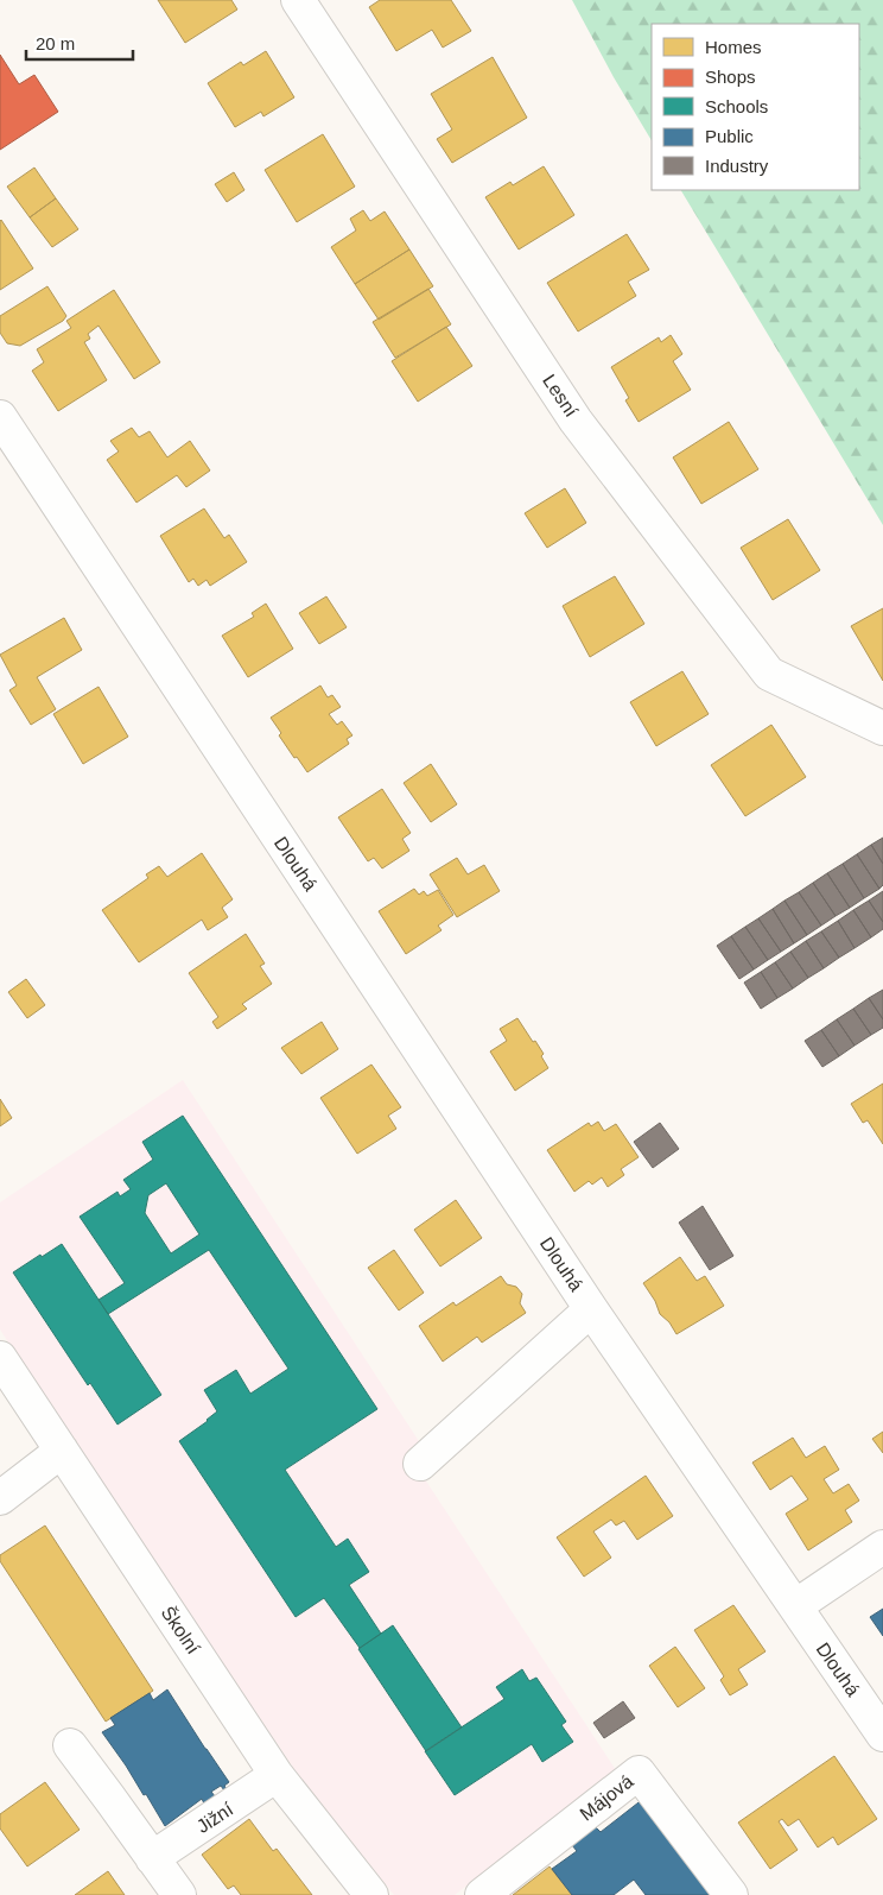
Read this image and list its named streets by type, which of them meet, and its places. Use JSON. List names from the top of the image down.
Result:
{
  "streets": {
    "street": [
      "Lesní",
      "Dlouhá",
      "Školní",
      "Májová",
      "Jižní"
    ]
  },
  "crossings": [
    ["Školní", "Jižní"]
  ],
  "legend": [
    "Homes",
    "Shops",
    "Schools",
    "Public",
    "Industry"
  ],
  "scale_bar": "20 m"
}
